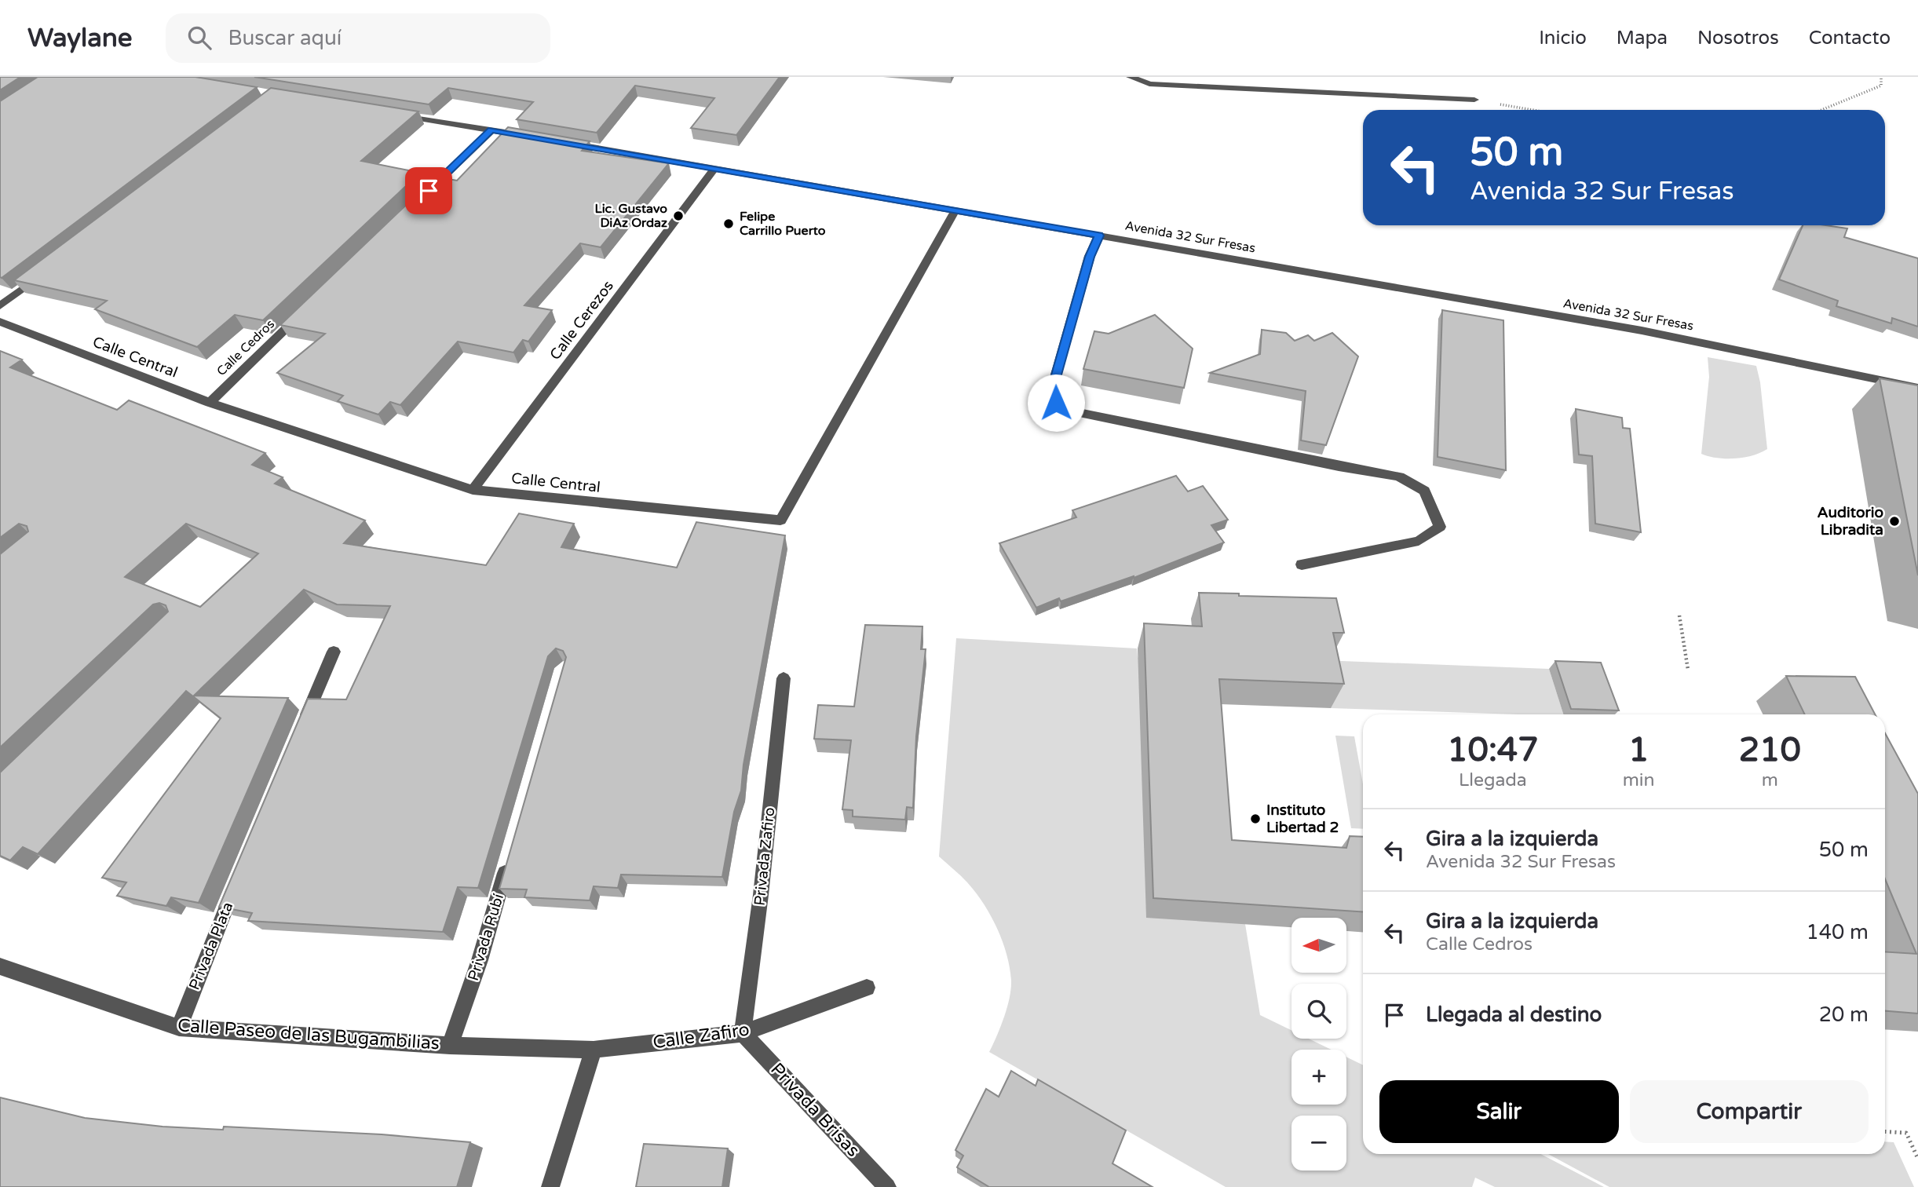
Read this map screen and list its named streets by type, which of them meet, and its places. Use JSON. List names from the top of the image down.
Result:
{
  "streets": {
    "street": [
      "Avenida 32 Sur Fresas",
      "Calle Cerezos",
      "Calle Cedros",
      "Calle Central",
      "Privada Zafiro",
      "Privada Rubí",
      "Privada Plata",
      "Calle Paseo de las Bugambilias",
      "Calle Zafiro",
      "Privada Brisas"
    ]
  },
  "crossings": [
    ["Avenida 32 Sur Fresas", "Calle Cerezos"],
    ["Avenida 32 Sur Fresas", "Calle Central"],
    ["Calle Cerezos", "Calle Central"],
    ["Calle Cedros", "Calle Central"],
    ["Privada Zafiro", "Calle Zafiro"],
    ["Privada Zafiro", "Privada Brisas"],
    ["Privada Rubí", "Calle Paseo de las Bugambilias"],
    ["Privada Plata", "Calle Paseo de las Bugambilias"],
    ["Calle Paseo de las Bugambilias", "Calle Zafiro"],
    ["Calle Zafiro", "Privada Brisas"]
  ],
  "places": [
    "Lic. Gustavo DiAz Ordaz",
    "Felipe Carrillo Puerto",
    "Auditorio Libradita",
    "Instituto Libertad 2"
  ],
  "north": "left",
  "page": {
    "header": "Waylane",
    "search": "Buscar aquí",
    "nav": [
      "Inicio",
      "Mapa",
      "Nosotros",
      "Contacto"
    ],
    "turn": ["50 m", "Avenida 32 Sur Fresas"],
    "eta": [
      "10:47",
      "Llegada",
      "1",
      "min",
      "210",
      "m"
    ],
    "list": [
      {
        "name": "Gira a la izquierda",
        "note": "Avenida 32 Sur Fresas",
        "value": "50 m"
      },
      {
        "name": "Gira a la izquierda",
        "note": "Calle Cedros",
        "value": "140 m"
      },
      {
        "name": "Llegada al destino",
        "value": "20 m"
      }
    ],
    "map_buttons": ["+", "−"],
    "buttons": ["Salir", "Compartir"]
  }
}
